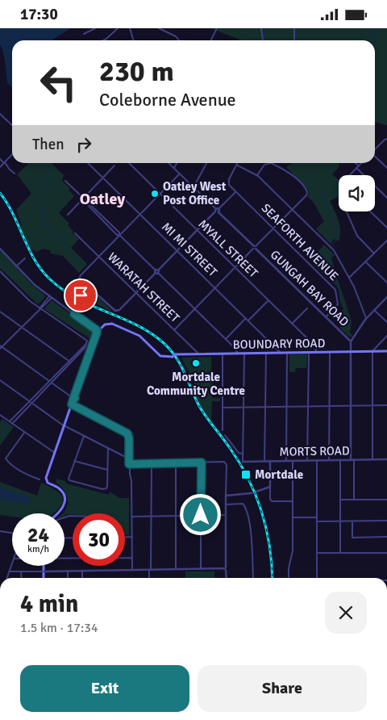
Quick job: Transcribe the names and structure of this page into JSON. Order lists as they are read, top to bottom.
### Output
{
  "streets": {
    "main road": ["BOUNDARY ROAD"],
    "street": [
      "SEAFORTH AVENUE",
      "MYALL STREET",
      "MI MI STREET",
      "WARATAH STREET",
      "GUNGAH BAY ROAD",
      "MORTS ROAD"
    ]
  },
  "crossings": [
    ["SEAFORTH AVENUE", "GUNGAH BAY ROAD"],
    ["MYALL STREET", "BOUNDARY ROAD"],
    ["MI MI STREET", "BOUNDARY ROAD"],
    ["WARATAH STREET", "BOUNDARY ROAD"]
  ],
  "districts": ["Oatley"],
  "places": {
    "other": ["Oatley West Post Office", "Mortdale Community Centre"],
    "transit": ["Mortdale"]
  },
  "page": {
    "status": "17:30",
    "turn": ["230 m", "Coleborne Avenue"],
    "then": "Then",
    "speed": "24 km/h",
    "limit": "30",
    "heading": ["4 min", "1.5 km · 17:34"],
    "buttons": ["Exit", "Share"]
  }
}
